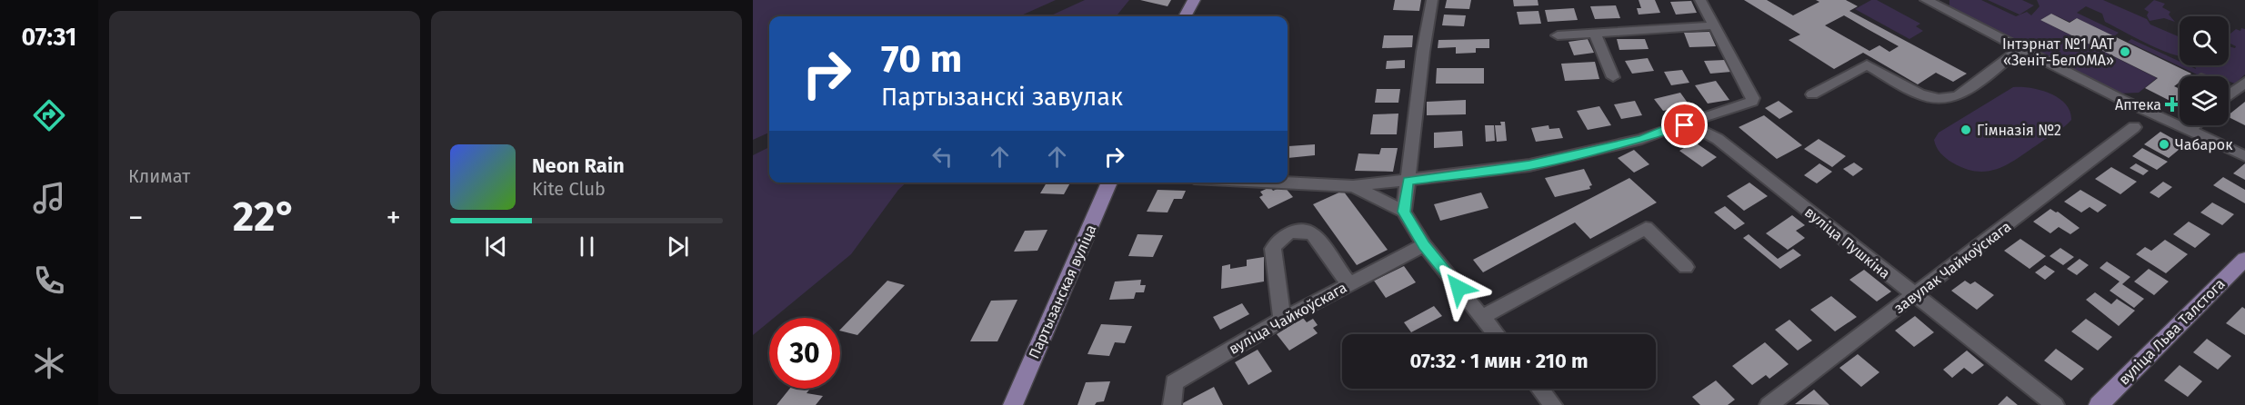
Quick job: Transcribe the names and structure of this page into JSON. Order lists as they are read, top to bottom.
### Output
{
  "streets": {
    "main road": ["Партызанская вуліца", "вуліца Льва Талстога"],
    "street": ["вуліца Пушкіна", "завулак Чайкоўскага", "вуліца Чайкоўскага"]
  },
  "crossings": [
    ["вуліца Пушкіна", "завулак Чайкоўскага"]
  ],
  "places": {
    "other": ["Інтэрнат №1 ААТ «Зеніт-БелОМА»", "Гімназія №2", "Чабарок"],
    "health": ["Аптека"]
  },
  "page": {
    "tabs": "07:31",
    "tile": "Климат",
    "turn": ["70 m", "Партызанскі завулак"],
    "song": ["Neon Rain", "Kite Club"],
    "heat": ["−", "22°", "+"],
    "limit": "30",
    "trip": "07:32 · 1 мин · 210 m"
  }
}
